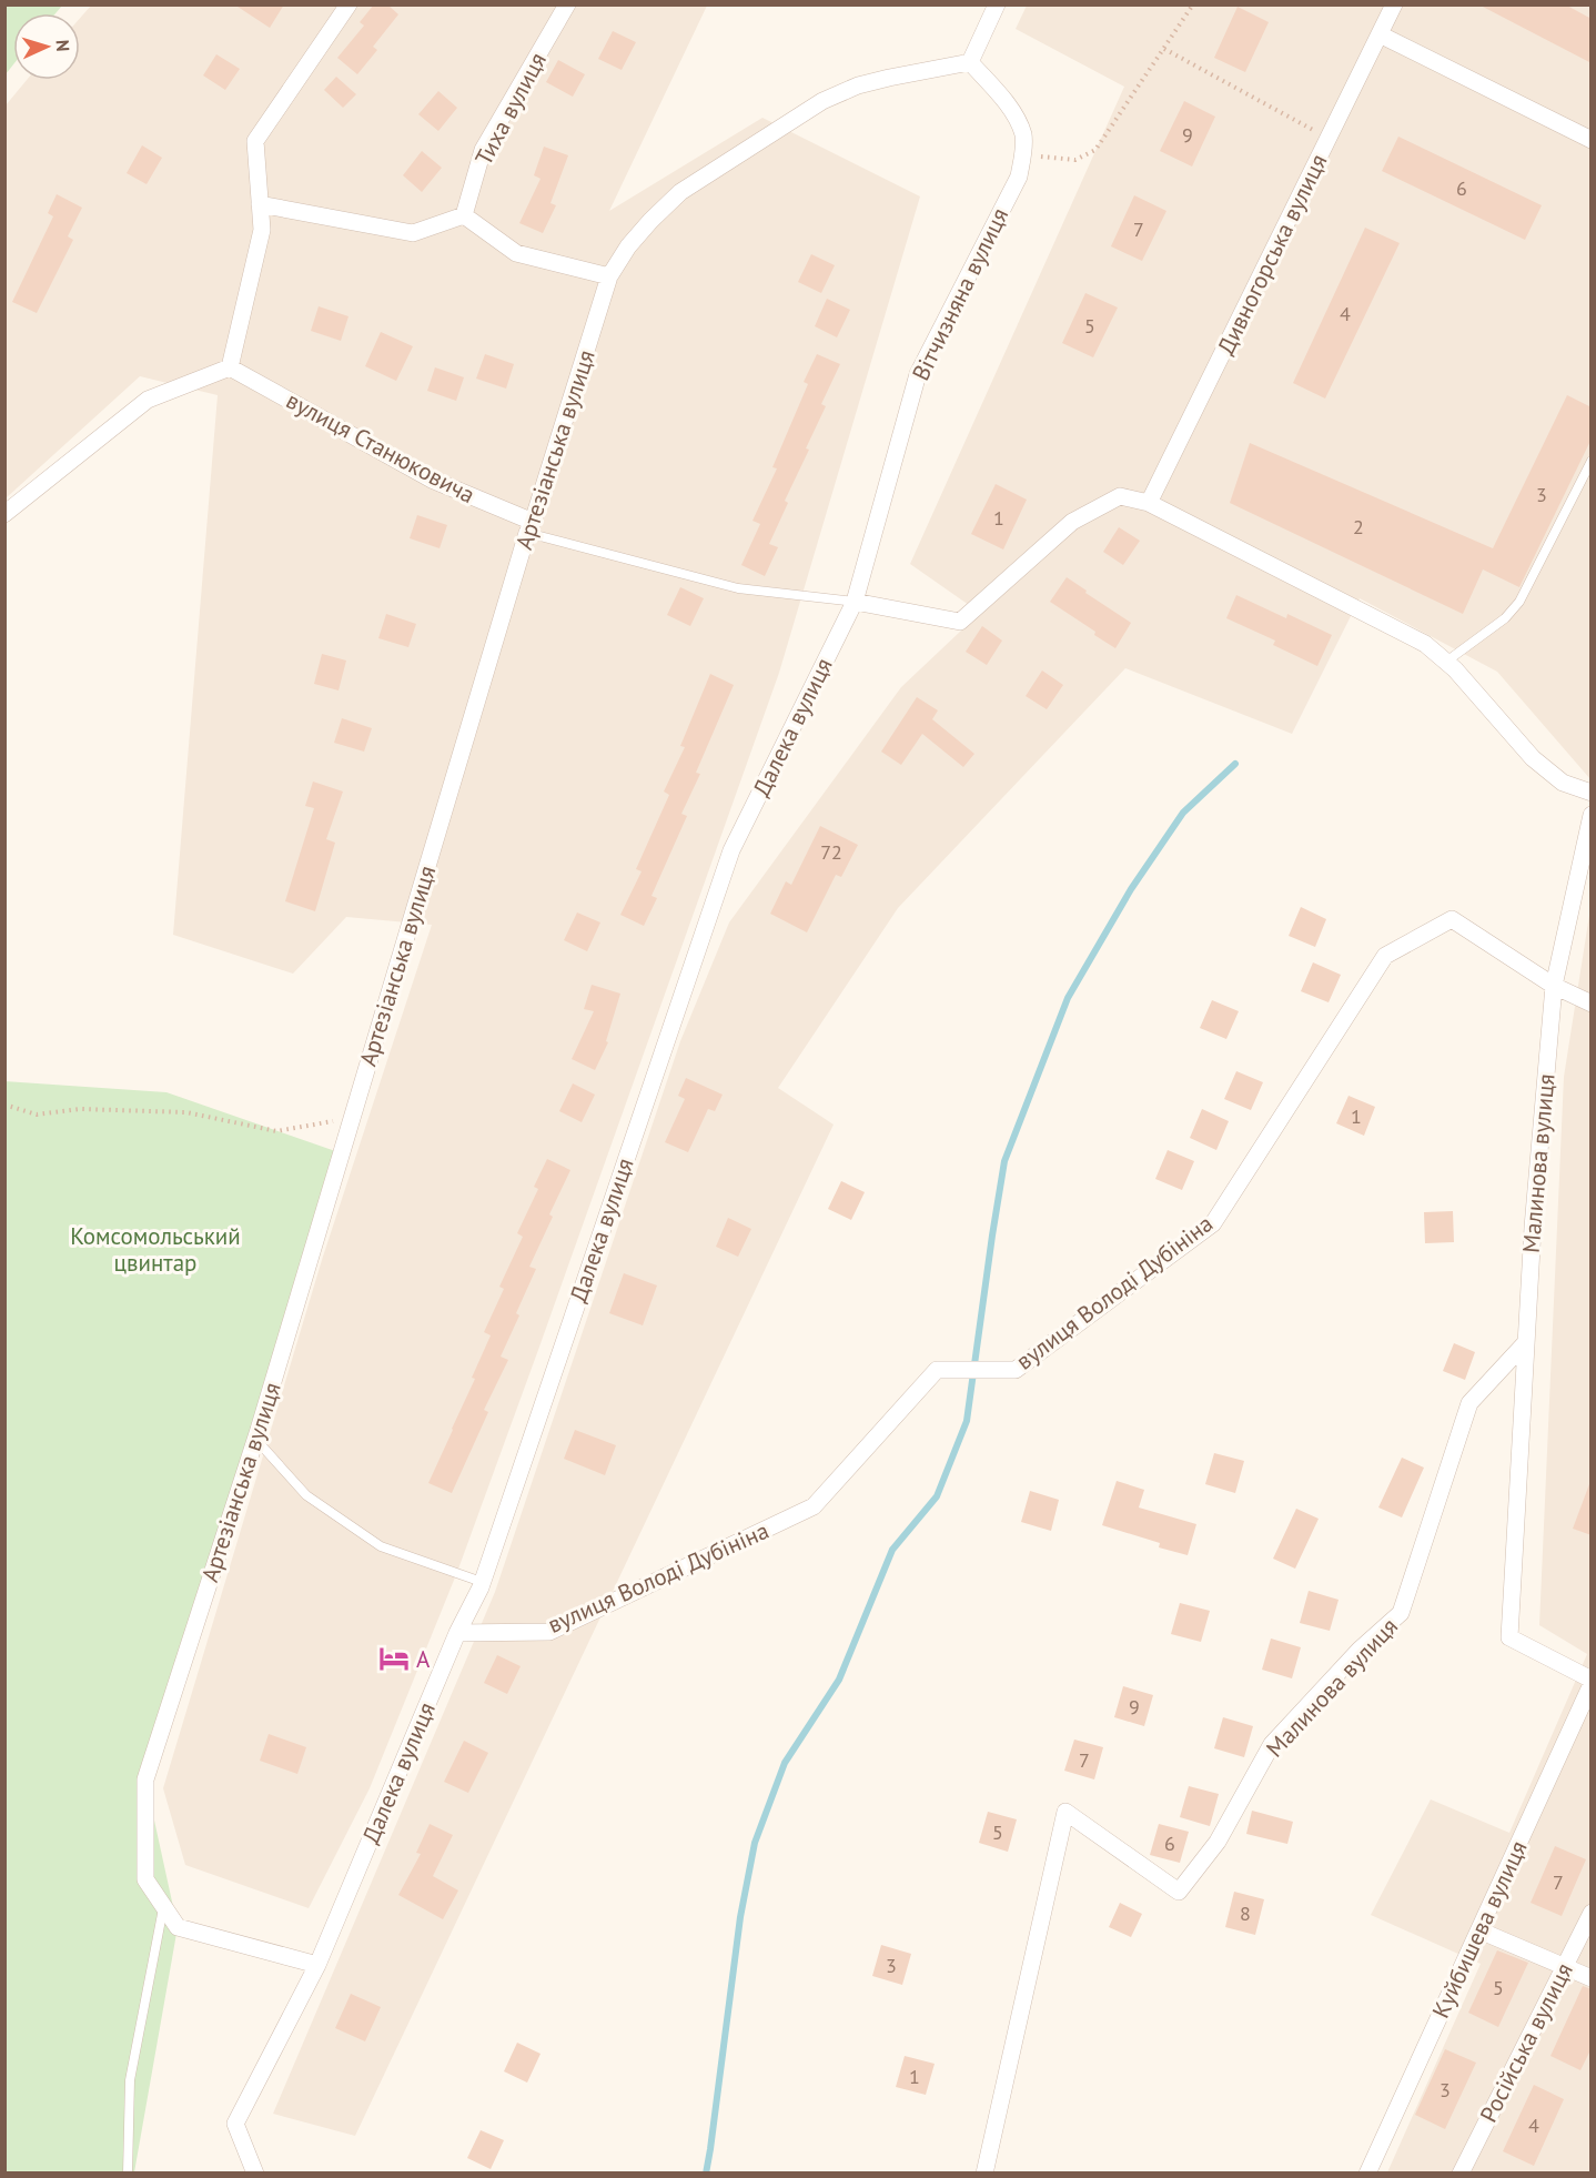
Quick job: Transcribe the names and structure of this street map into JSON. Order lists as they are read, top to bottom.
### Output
{
  "streets": {
    "street": [
      "Тиха вулиця",
      "Дивногорська вулиця",
      "Вітчизняна вулиця",
      "вулиця Станюковича",
      "Артезіанська вулиця",
      "Далека вулиця",
      "Малинова вулиця",
      "вулиця Володі Дубініна",
      "Куйбишева вулиця",
      "Російська вулиця"
    ]
  },
  "crossings": [
    ["Вітчизняна вулиця", "Артезіанська вулиця"],
    ["Вітчизняна вулиця", "Далека вулиця"],
    ["вулиця Станюковича", "Артезіанська вулиця"],
    ["Артезіанська вулиця", "Далека вулиця"],
    ["Далека вулиця", "вулиця Володі Дубініна"],
    ["Малинова вулиця", "вулиця Володі Дубініна"],
    ["Малинова вулиця", "Куйбишева вулиця"]
  ],
  "parks": ["Комсомольський цвинтар"],
  "places": {
    "hotel": ["А"]
  },
  "house_numbers": [
    "9",
    "6",
    "7",
    "4",
    "5",
    "3",
    "1",
    "2",
    "72",
    "1",
    "9",
    "7",
    "5",
    "6",
    "7",
    "8",
    "3",
    "5",
    "1",
    "3",
    "4"
  ],
  "north": "right"
}
